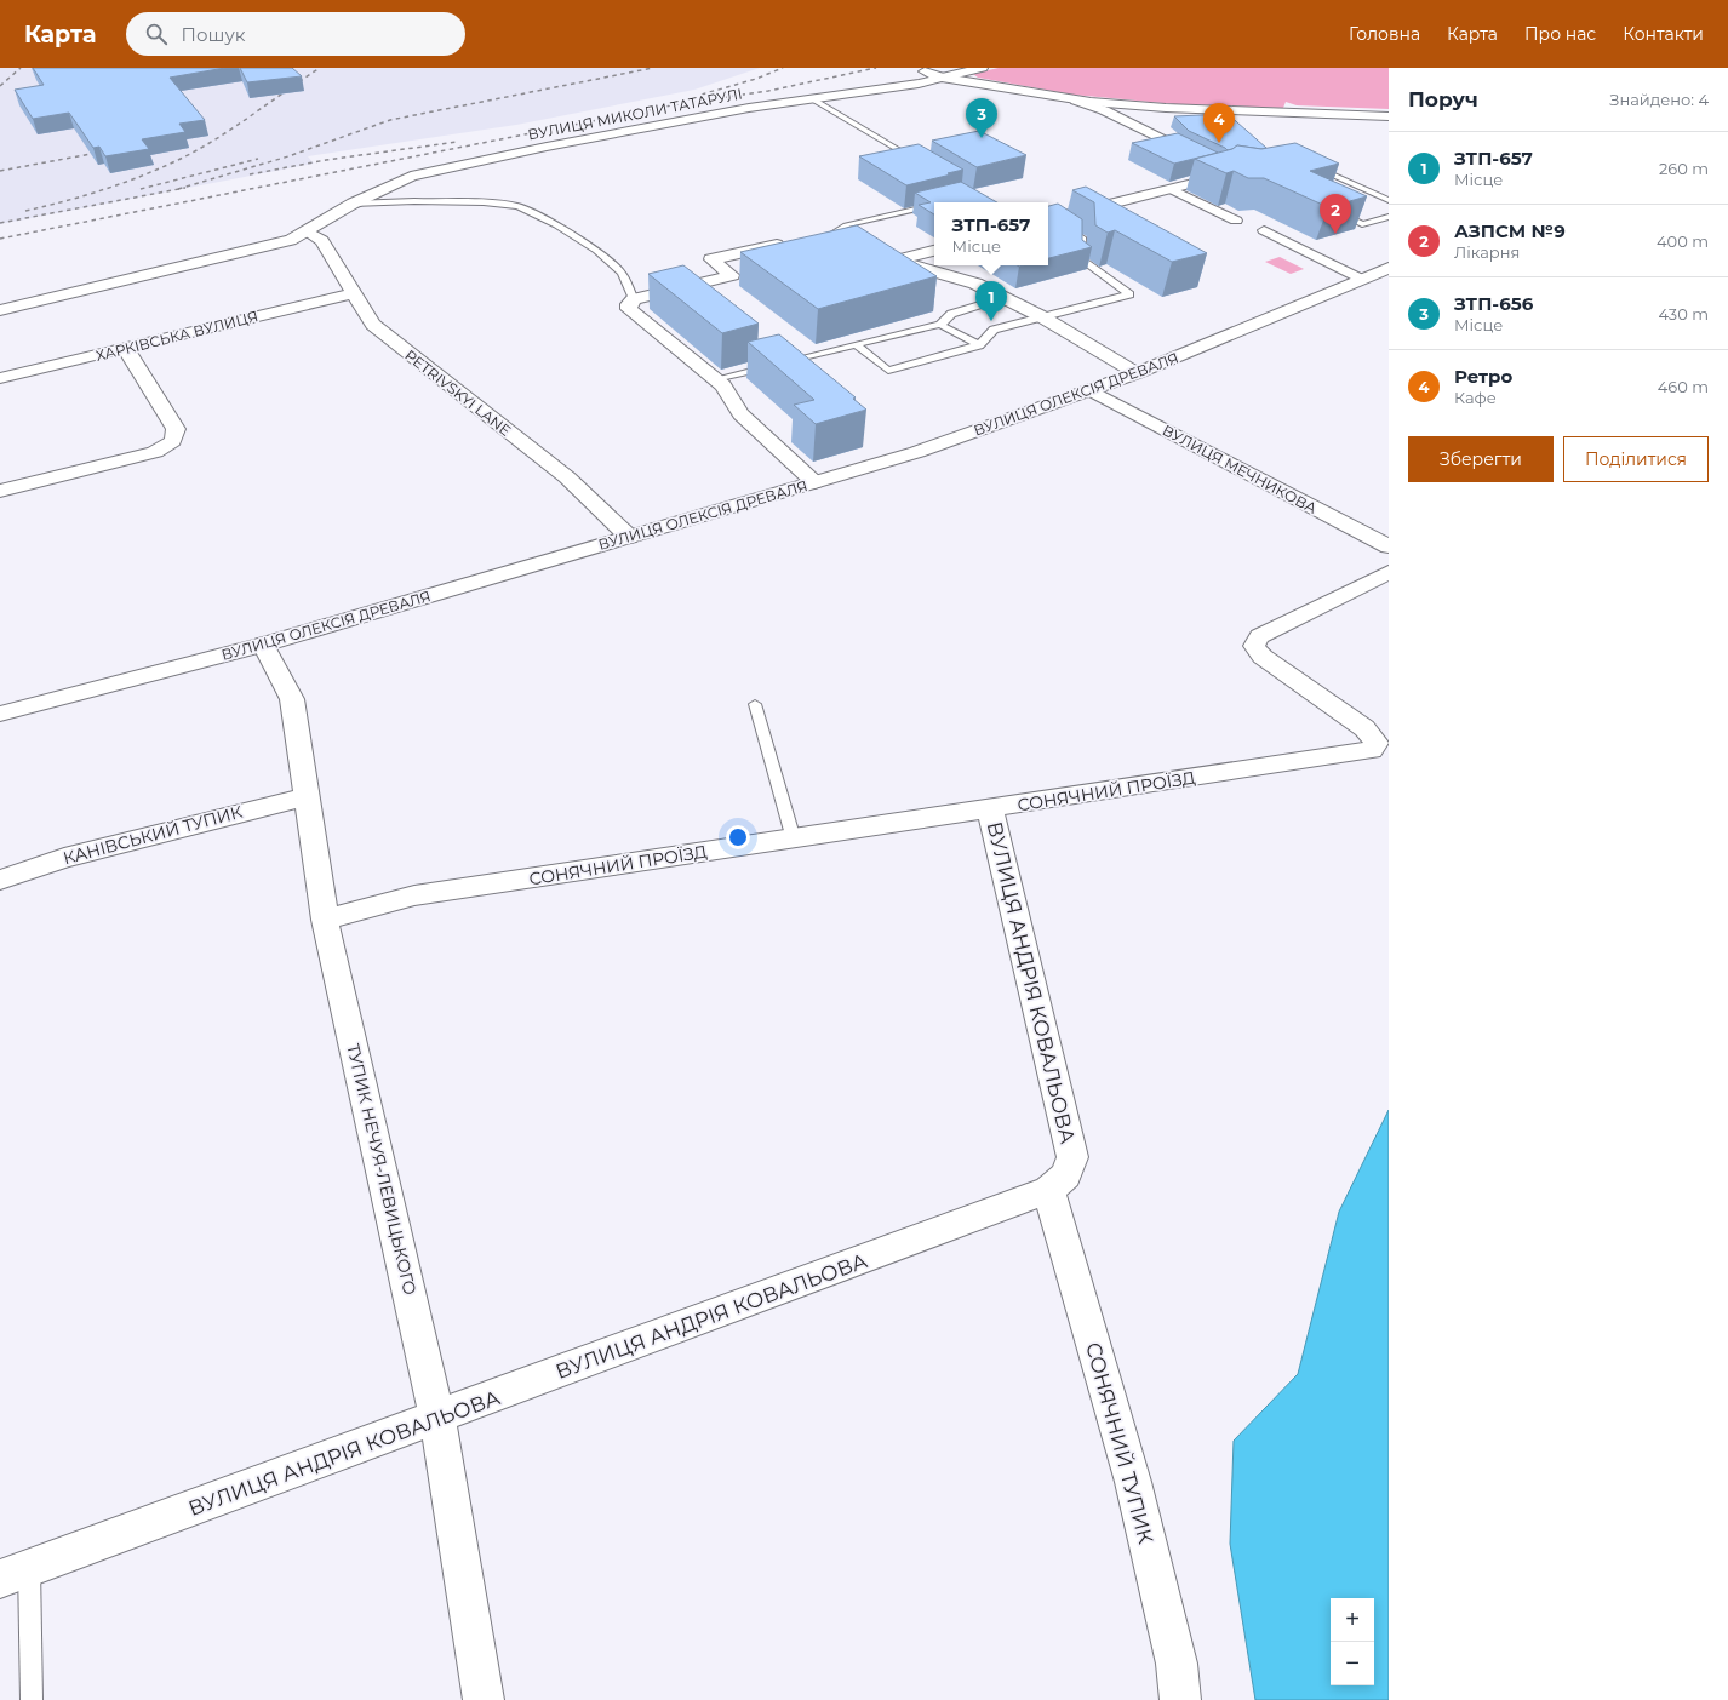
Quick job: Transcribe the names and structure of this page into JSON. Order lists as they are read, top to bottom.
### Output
{
  "streets": {
    "street": [
      "ВУЛИЦЯ МИКОЛИ ТАТАРУЛІ",
      "ХАРКІВСЬКА ВУЛИЦЯ",
      "PETRIVSKYI LANE",
      "ВУЛИЦЯ ОЛЕКСІЯ ДРЕВАЛЯ",
      "ВУЛИЦЯ МЕЧНИКОВА",
      "СОНЯЧНИЙ ПРОЇЗД",
      "КАНІВСЬКИЙ ТУПИК",
      "ВУЛИЦЯ АНДРІЯ КОВАЛЬОВА",
      "ТУПИК НЕЧУЯ-ЛЕВИЦЬКОГО",
      "СОНЯЧНИЙ ТУПИК"
    ]
  },
  "crossings": [
    ["ВУЛИЦЯ МИКОЛИ ТАТАРУЛІ", "PETRIVSKYI LANE"],
    ["ХАРКІВСЬКА ВУЛИЦЯ", "PETRIVSKYI LANE"],
    ["PETRIVSKYI LANE", "ВУЛИЦЯ ОЛЕКСІЯ ДРЕВАЛЯ"],
    ["ВУЛИЦЯ ОЛЕКСІЯ ДРЕВАЛЯ", "ВУЛИЦЯ МЕЧНИКОВА"],
    ["ВУЛИЦЯ ОЛЕКСІЯ ДРЕВАЛЯ", "ТУПИК НЕЧУЯ-ЛЕВИЦЬКОГО"],
    ["СОНЯЧНИЙ ПРОЇЗД", "ВУЛИЦЯ АНДРІЯ КОВАЛЬОВА"],
    ["СОНЯЧНИЙ ПРОЇЗД", "ТУПИК НЕЧУЯ-ЛЕВИЦЬКОГО"],
    ["КАНІВСЬКИЙ ТУПИК", "ТУПИК НЕЧУЯ-ЛЕВИЦЬКОГО"],
    ["ВУЛИЦЯ АНДРІЯ КОВАЛЬОВА", "ТУПИК НЕЧУЯ-ЛЕВИЦЬКОГО"],
    ["ВУЛИЦЯ АНДРІЯ КОВАЛЬОВА", "СОНЯЧНИЙ ТУПИК"]
  ],
  "page": {
    "header": "Карта",
    "search": "Пошук",
    "nav": [
      "Головна",
      "Карта",
      "Про нас",
      "Контакти"
    ],
    "heading": ["Поруч", "Знайдено: 4"],
    "pins": [
      "3",
      "4",
      "2",
      "1"
    ],
    "list": [
      {
        "mark": "1",
        "name": "ЗТП-657",
        "note": "Місце",
        "value": "260 m"
      },
      {
        "mark": "2",
        "name": "АЗПСМ №9",
        "note": "Лікарня",
        "value": "400 m"
      },
      {
        "mark": "3",
        "name": "ЗТП-656",
        "note": "Місце",
        "value": "430 m"
      },
      {
        "mark": "4",
        "name": "Ретро",
        "note": "Кафе",
        "value": "460 m"
      }
    ],
    "popup": ["ЗТП-657", "Місце"],
    "buttons": ["Зберегти", "Поділитися"],
    "map_buttons": ["+", "−"]
  }
}
